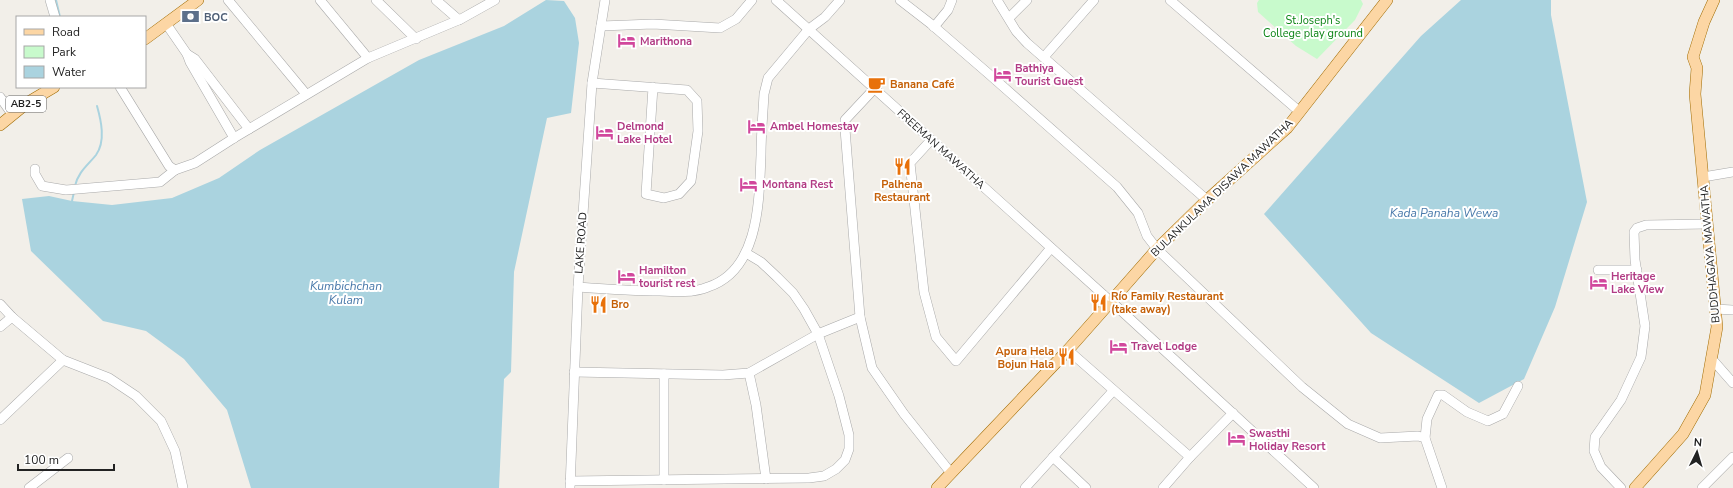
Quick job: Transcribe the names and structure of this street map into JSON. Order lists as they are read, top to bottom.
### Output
{
  "streets": {
    "main road": ["AB2-5", "BULANKULAMA DISAWA MAWATHA", "BUDDHAGAYA MAWATHA"],
    "street": ["FREEMAN MAWATHA", "LAKE ROAD"]
  },
  "crossings": [
    ["FREEMAN MAWATHA", "BULANKULAMA DISAWA MAWATHA"]
  ],
  "water": ["Kada Panaha Wewa", "Kumbichchan Kulam"],
  "parks": ["St.Joseph's College play ground"],
  "places": {
    "bank": ["BOC"],
    "hotel": [
      "Marithona",
      "Bathiya Tourist Guest",
      "Ambel Homestay",
      "Delmond Lake Hotel",
      "Montana Rest",
      "Hamilton tourist rest",
      "Heritage Lake View",
      "Travel Lodge",
      "Swasthi Holiday Resort"
    ],
    "cafe": ["Banana Café"],
    "restaurant": [
      "Palhena Restaurant",
      "Río Family Restaurant (take away)",
      "Bro",
      "Apura Hela Bojun Hala"
    ]
  },
  "legend": ["Road", "Park", "Water"],
  "scale_bar": "100 m",
  "north": "top"
}
